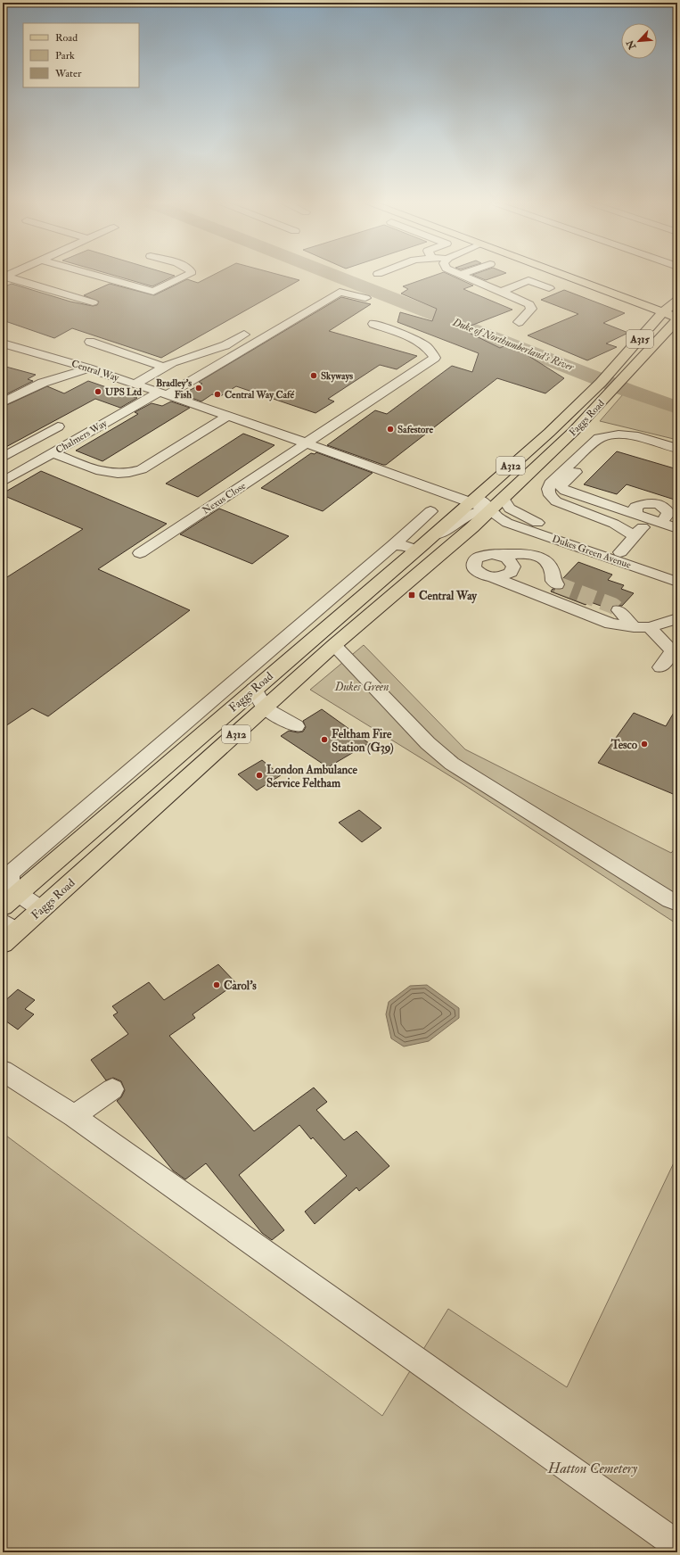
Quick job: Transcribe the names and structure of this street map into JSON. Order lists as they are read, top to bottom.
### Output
{
  "streets": {
    "main road": ["A315", "Faggs Road", "A312"],
    "street": [
      "Central Way",
      "Chalmers Way",
      "Nexus Close",
      "Dukes Green Avenue"
    ]
  },
  "crossings": [
    ["Central Way", "Faggs Road"],
    ["Central Way", "Chalmers Way"],
    ["Central Way", "Nexus Close"],
    ["Central Way", "Dukes Green Avenue"],
    ["Faggs Road", "Dukes Green Avenue"]
  ],
  "water": ["Duke of Northumberland's River"],
  "parks": ["Dukes Green", "Hatton Cemetery"],
  "places": {
    "other": [
      "Skyways",
      "Bradley's Fish",
      "UPS Ltd",
      "Central Way Café",
      "Safestore",
      "Feltham Fire Station (G39)",
      "Tesco",
      "London Ambulance Service Feltham",
      "Carol's"
    ],
    "transit": ["Central Way"]
  },
  "legend": ["Road", "Park", "Water"],
  "north": "bottom left"
}
